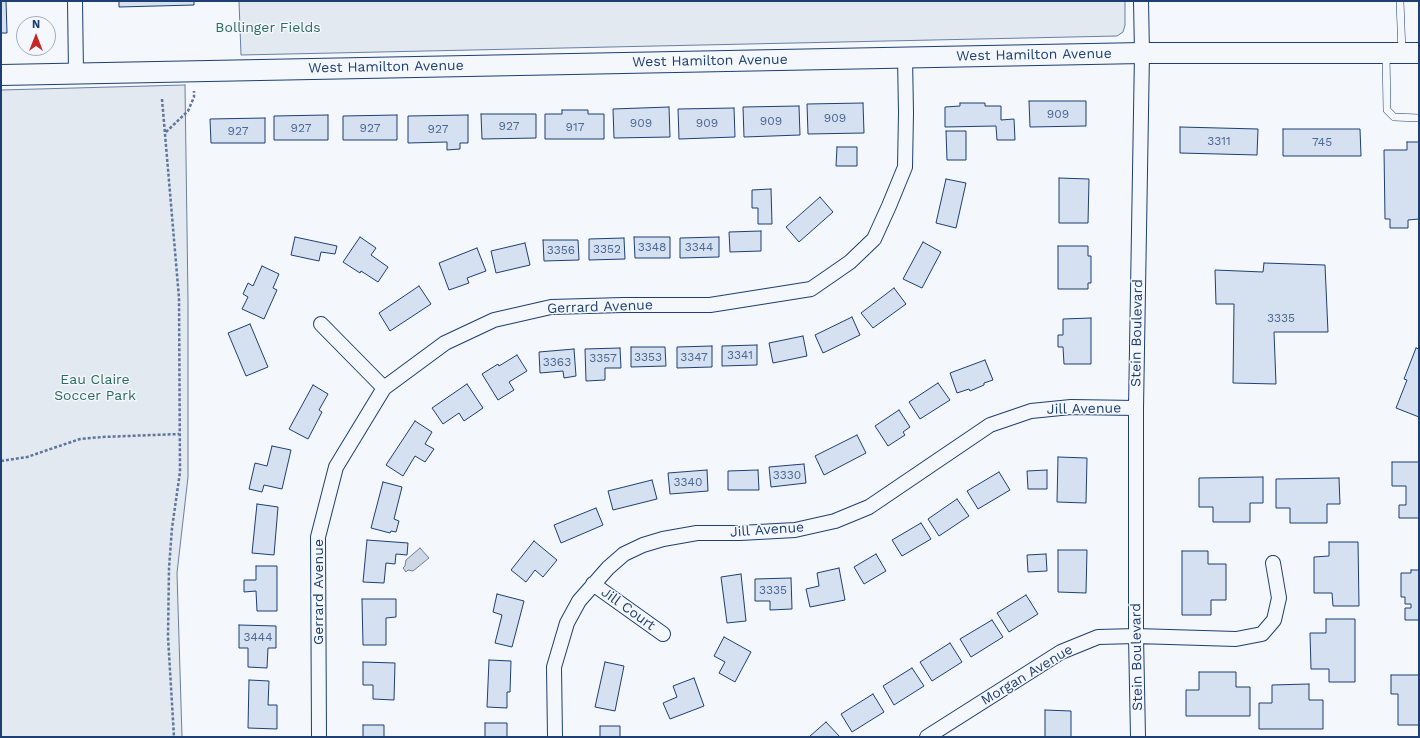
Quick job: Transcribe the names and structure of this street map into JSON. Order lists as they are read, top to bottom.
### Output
{
  "streets": {
    "street": [
      "West Hamilton Avenue",
      "Gerrard Avenue",
      "Stein Boulevard",
      "Jill Avenue",
      "Jill Court",
      "Morgan Avenue"
    ]
  },
  "crossings": [
    ["West Hamilton Avenue", "Gerrard Avenue"],
    ["West Hamilton Avenue", "Stein Boulevard"],
    ["Stein Boulevard", "Jill Avenue"],
    ["Stein Boulevard", "Morgan Avenue"],
    ["Jill Avenue", "Jill Court"]
  ],
  "parks": ["Bollinger Fields", "Eau Claire Soccer Park"],
  "house_numbers": [
    "909",
    "909",
    "909",
    "909",
    "909",
    "927",
    "917",
    "927",
    "927",
    "927",
    "927",
    "3311",
    "745",
    "3348",
    "3344",
    "3352",
    "3356",
    "3335",
    "3341",
    "3353",
    "3347",
    "3357",
    "3363",
    "3330",
    "3340",
    "3335",
    "3444"
  ],
  "north": "top"
}
